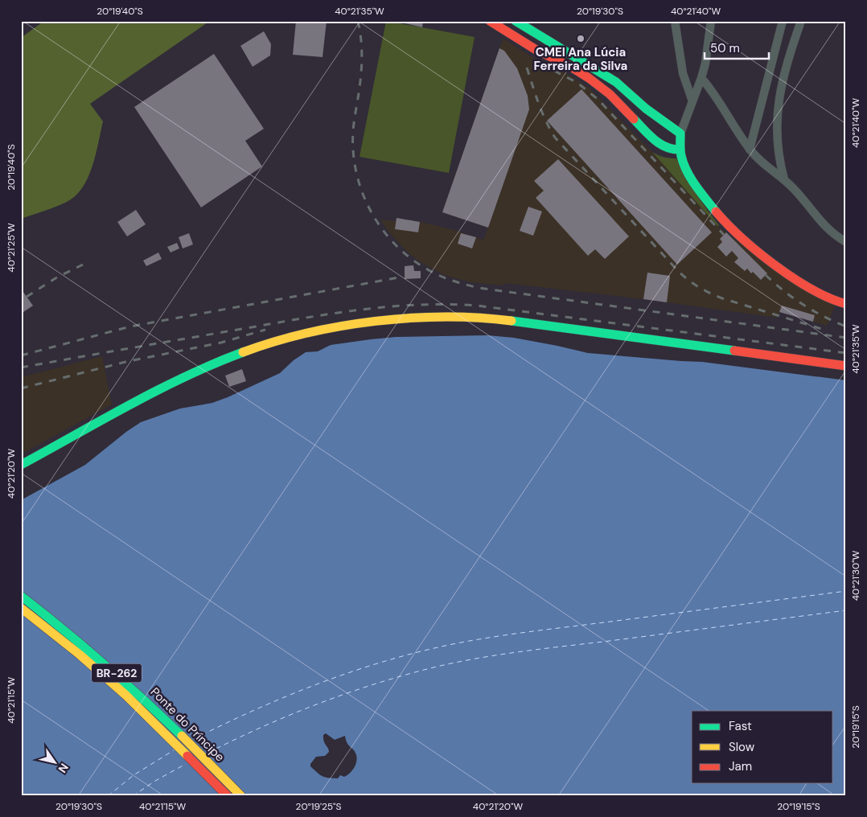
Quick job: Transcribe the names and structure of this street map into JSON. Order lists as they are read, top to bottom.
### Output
{
  "streets": {
    "street": ["BR-262", "Ponte do Príncipe"]
  },
  "places": ["CMEI Ana Lúcia Ferreira da Silva"],
  "legend": ["Fast", "Slow", "Jam"],
  "scale_bar": "50 m",
  "north": "bottom right",
  "coordinates": [
    "20°19'40\"S",
    "40°21'35\"W",
    "20°19'30\"S",
    "40°21'40\"W",
    "40°21'25\"W",
    "40°21'20\"W",
    "40°21'30\"W",
    "40°21'15\"W",
    "20°19'15\"S",
    "20°19'25\"S"
  ]
}
